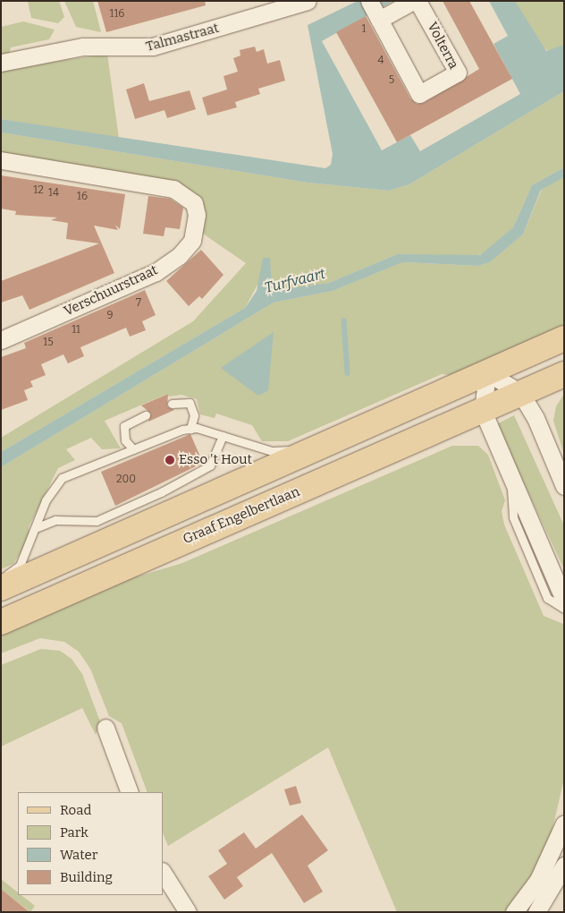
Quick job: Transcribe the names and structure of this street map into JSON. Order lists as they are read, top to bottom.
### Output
{
  "streets": {
    "main road": ["Graaf Engelbertlaan"],
    "street": ["Talmastraat", "Volterra", "Verschuurstraat"]
  },
  "water": ["Turfvaart"],
  "places": ["Esso 't Hout"],
  "house_numbers": [
    "116",
    "1",
    "4",
    "5",
    "12",
    "14",
    "16",
    "7",
    "9",
    "11",
    "15",
    "200"
  ],
  "legend": [
    "Road",
    "Park",
    "Water",
    "Building"
  ]
}
